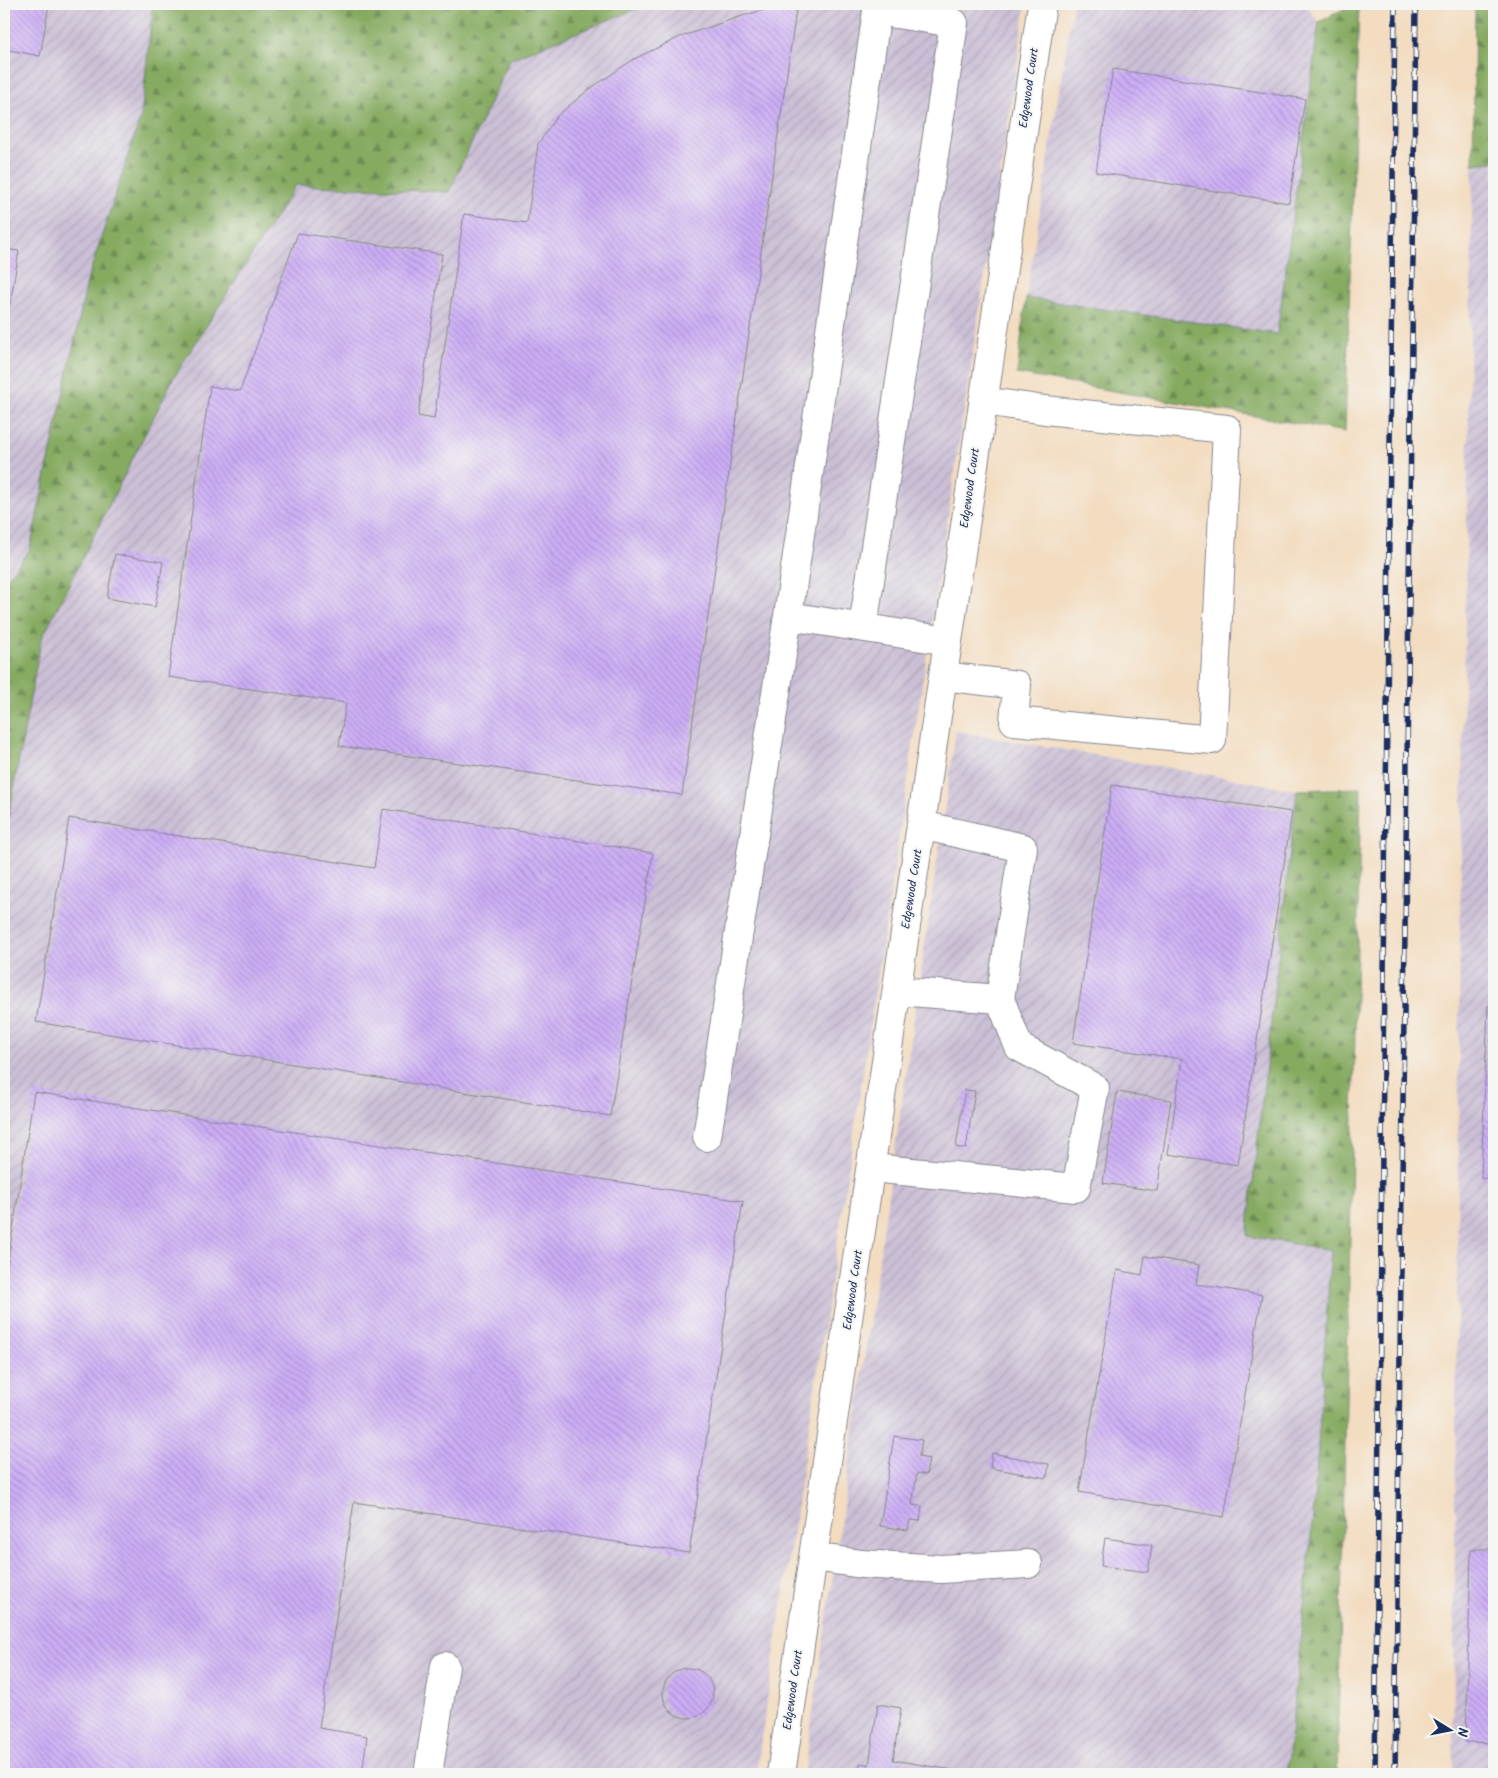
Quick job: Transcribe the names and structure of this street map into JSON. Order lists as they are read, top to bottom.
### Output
{
  "streets": {
    "street": ["Edgewood Court"]
  },
  "north": "right"
}
